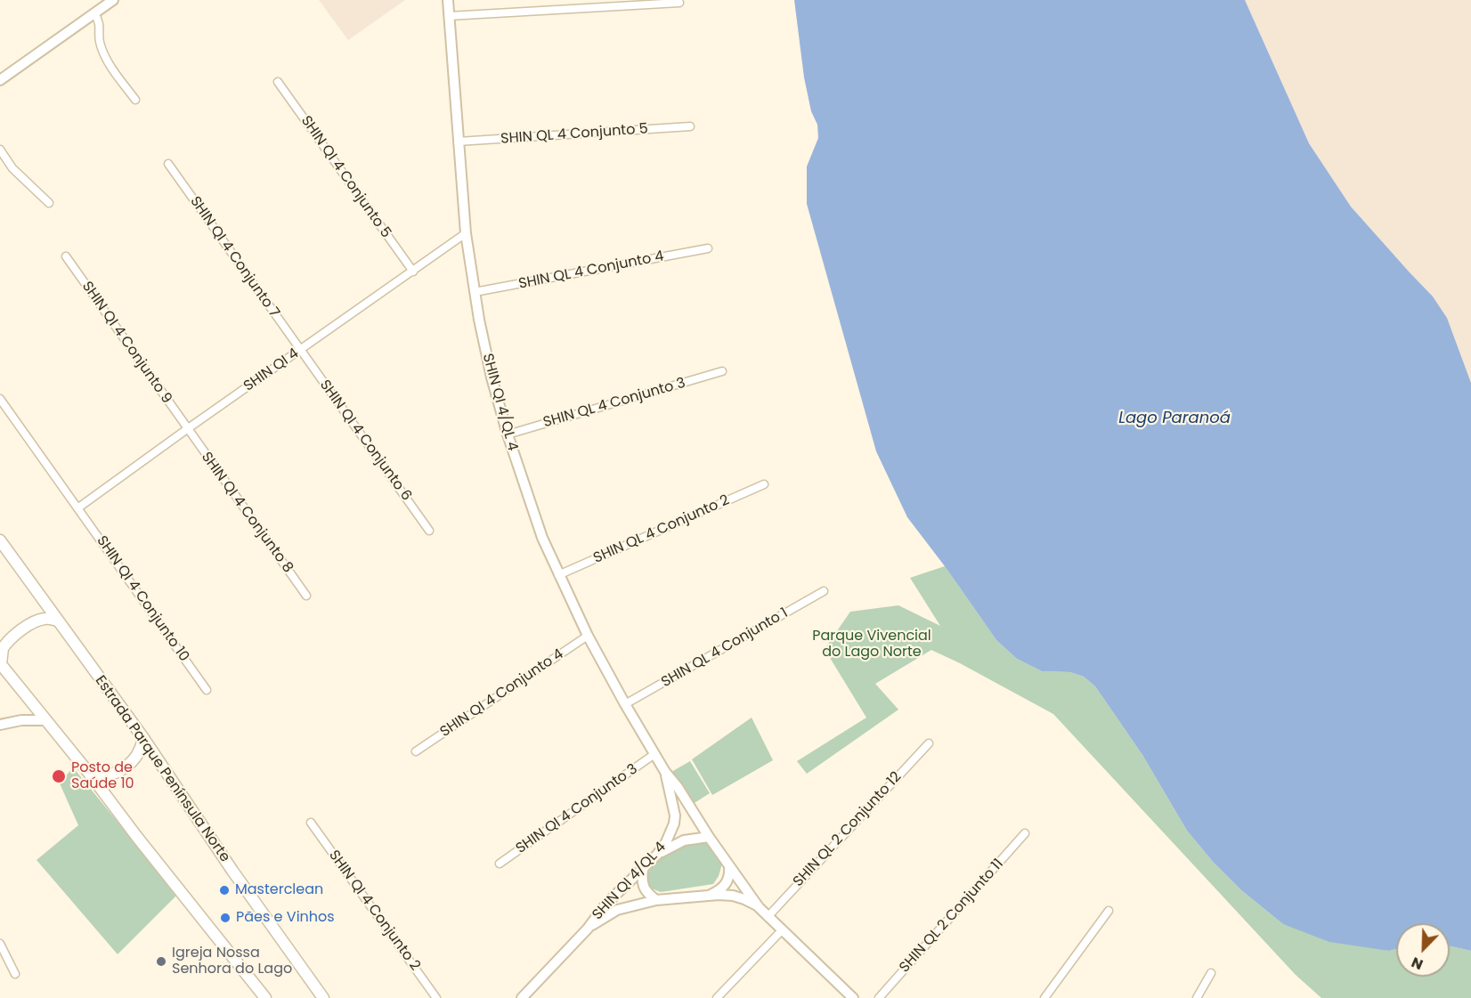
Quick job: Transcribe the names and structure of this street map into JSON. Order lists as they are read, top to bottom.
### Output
{
  "streets": {
    "main road": ["Estrada Parque Península Norte"],
    "street": [
      "SHIN QL 4 Conjunto 5",
      "SHIN QI 4 Conjunto 5",
      "SHIN QI 4 Conjunto 7",
      "SHIN QL 4 Conjunto 4",
      "SHIN QI 4 Conjunto 9",
      "SHIN QI 4",
      "SHIN QI 4/QL 4",
      "SHIN QL 4 Conjunto 3",
      "SHIN QI 4 Conjunto 6",
      "SHIN QI 4 Conjunto 8",
      "SHIN QL 4 Conjunto 2",
      "SHIN QI 4 Conjunto 10",
      "SHIN QL 4 Conjunto 1",
      "SHIN QI 4 Conjunto 4",
      "SHIN QI 4 Conjunto 3",
      "SHIN QL 2 Conjunto 12",
      "SHIN QI 4 Conjunto 2",
      "SHIN QL 2 Conjunto 11"
    ]
  },
  "crossings": [
    ["SHIN QL 4 Conjunto 5", "SHIN QI 4/QL 4"],
    ["SHIN QI 4 Conjunto 5", "SHIN QI 4"],
    ["SHIN QI 4 Conjunto 7", "SHIN QI 4"],
    ["SHIN QI 4 Conjunto 7", "SHIN QI 4 Conjunto 6"],
    ["SHIN QL 4 Conjunto 4", "SHIN QI 4/QL 4"],
    ["SHIN QI 4 Conjunto 9", "SHIN QI 4"],
    ["SHIN QI 4 Conjunto 9", "SHIN QI 4 Conjunto 8"],
    ["SHIN QI 4", "SHIN QI 4/QL 4"],
    ["SHIN QI 4", "SHIN QI 4 Conjunto 6"],
    ["SHIN QI 4", "SHIN QI 4 Conjunto 8"],
    ["SHIN QI 4", "SHIN QI 4 Conjunto 10"],
    ["SHIN QI 4/QL 4", "SHIN QL 4 Conjunto 3"],
    ["SHIN QI 4/QL 4", "SHIN QL 4 Conjunto 2"],
    ["SHIN QI 4/QL 4", "SHIN QL 4 Conjunto 1"],
    ["SHIN QI 4/QL 4", "SHIN QI 4 Conjunto 4"],
    ["SHIN QI 4/QL 4", "SHIN QI 4 Conjunto 3"],
    ["SHIN QI 4/QL 4", "SHIN QL 2 Conjunto 12"]
  ],
  "water": ["Lago Paranoá"],
  "parks": ["Parque Vivencial do Lago Norte"],
  "places": [
    "Posto de Saúde 10",
    "Masterclean",
    "Pães e Vinhos",
    "Igreja Nossa Senhora do Lago"
  ],
  "north": "bottom left"
}
